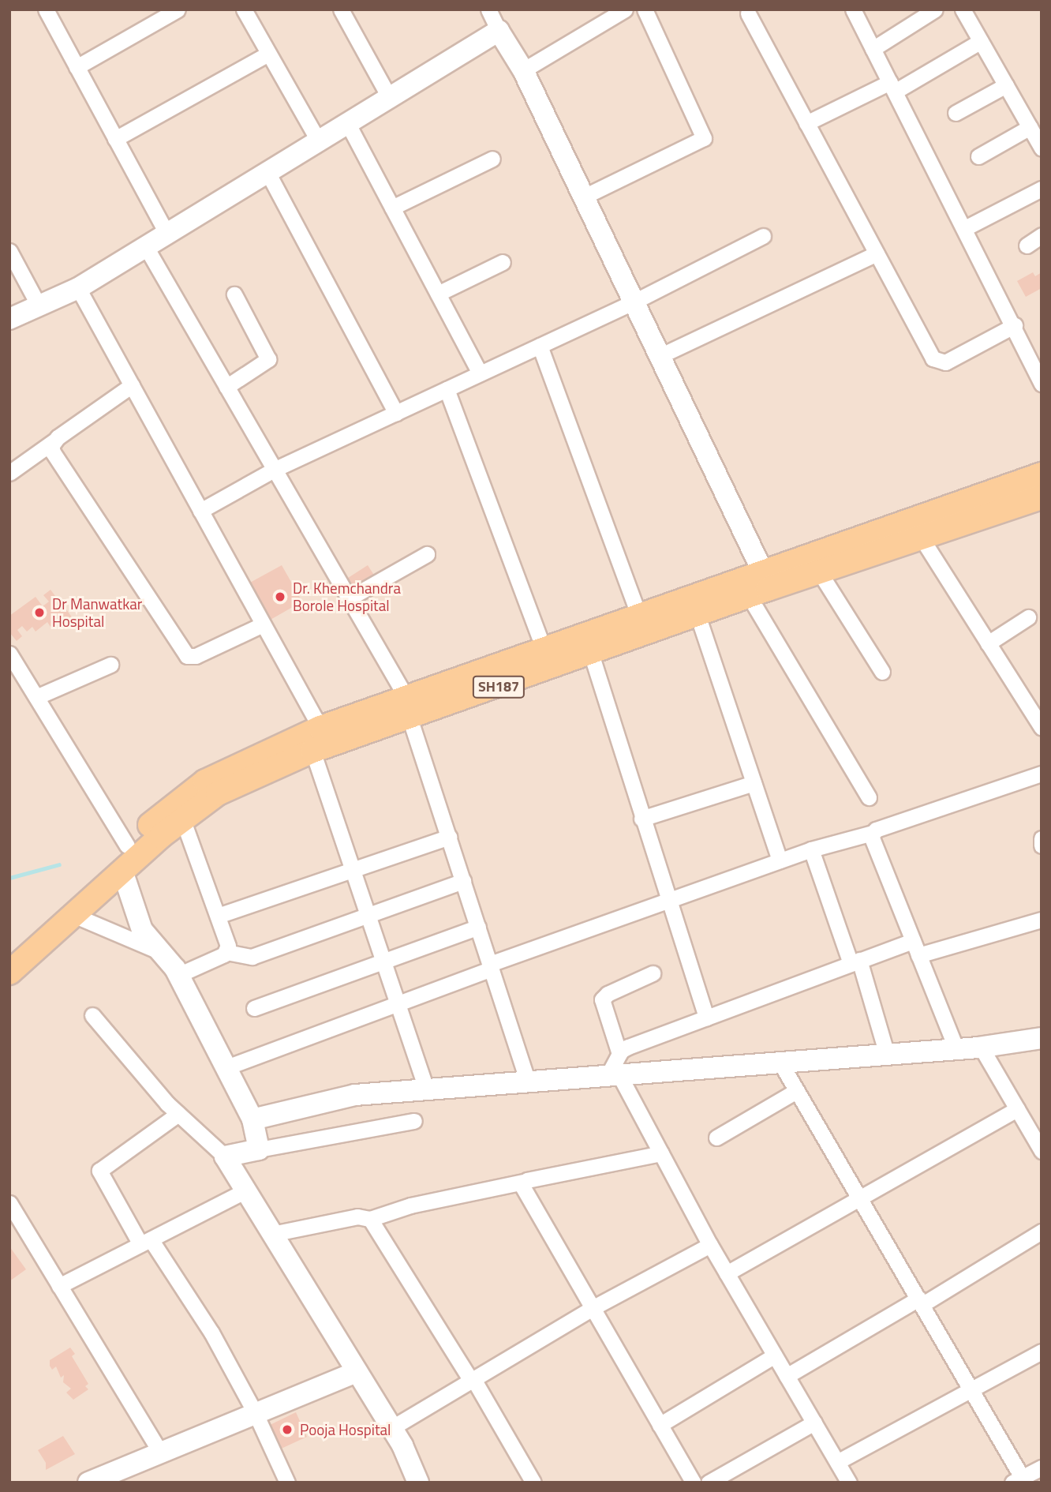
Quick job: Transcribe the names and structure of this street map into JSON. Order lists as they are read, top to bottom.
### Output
{
  "streets": {
    "main road": ["SH187"]
  },
  "places": ["Dr. Khemchandra Borole Hospital", "Dr Manwatkar Hospital", "Pooja Hospital"]
}
